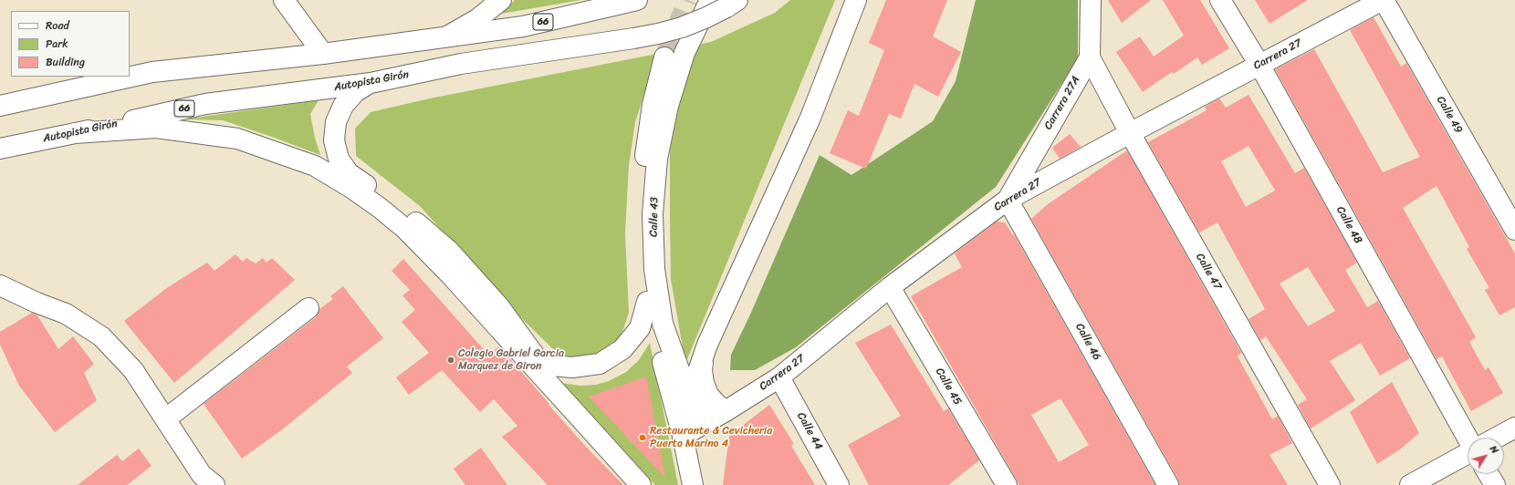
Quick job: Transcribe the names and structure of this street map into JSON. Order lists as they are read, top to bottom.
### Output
{
  "streets": {
    "main road": [
      "66",
      "Carrera 27",
      "Autopista Girón",
      "Carrera 27A",
      "Calle 49",
      "Calle 43",
      "Calle 48",
      "Calle 47",
      "Calle 46",
      "Calle 45",
      "Calle 44"
    ]
  },
  "crossings": [
    ["Carrera 27", "Carrera 27A"],
    ["Carrera 27", "Calle 49"],
    ["Carrera 27", "Calle 43"],
    ["Carrera 27", "Calle 48"],
    ["Carrera 27", "Calle 47"],
    ["Carrera 27", "Calle 46"],
    ["Carrera 27", "Calle 45"],
    ["Carrera 27", "Calle 44"],
    ["Autopista Girón", "Calle 43"],
    ["Carrera 27A", "Calle 47"],
    ["Carrera 27A", "Calle 46"]
  ],
  "places": ["Colegio Gabriel Garcia Marquez de Giron", "Restaurante & Cevicheria Puerto Marino 4"],
  "legend": ["Road", "Park", "Building"],
  "north": "top right"
}
